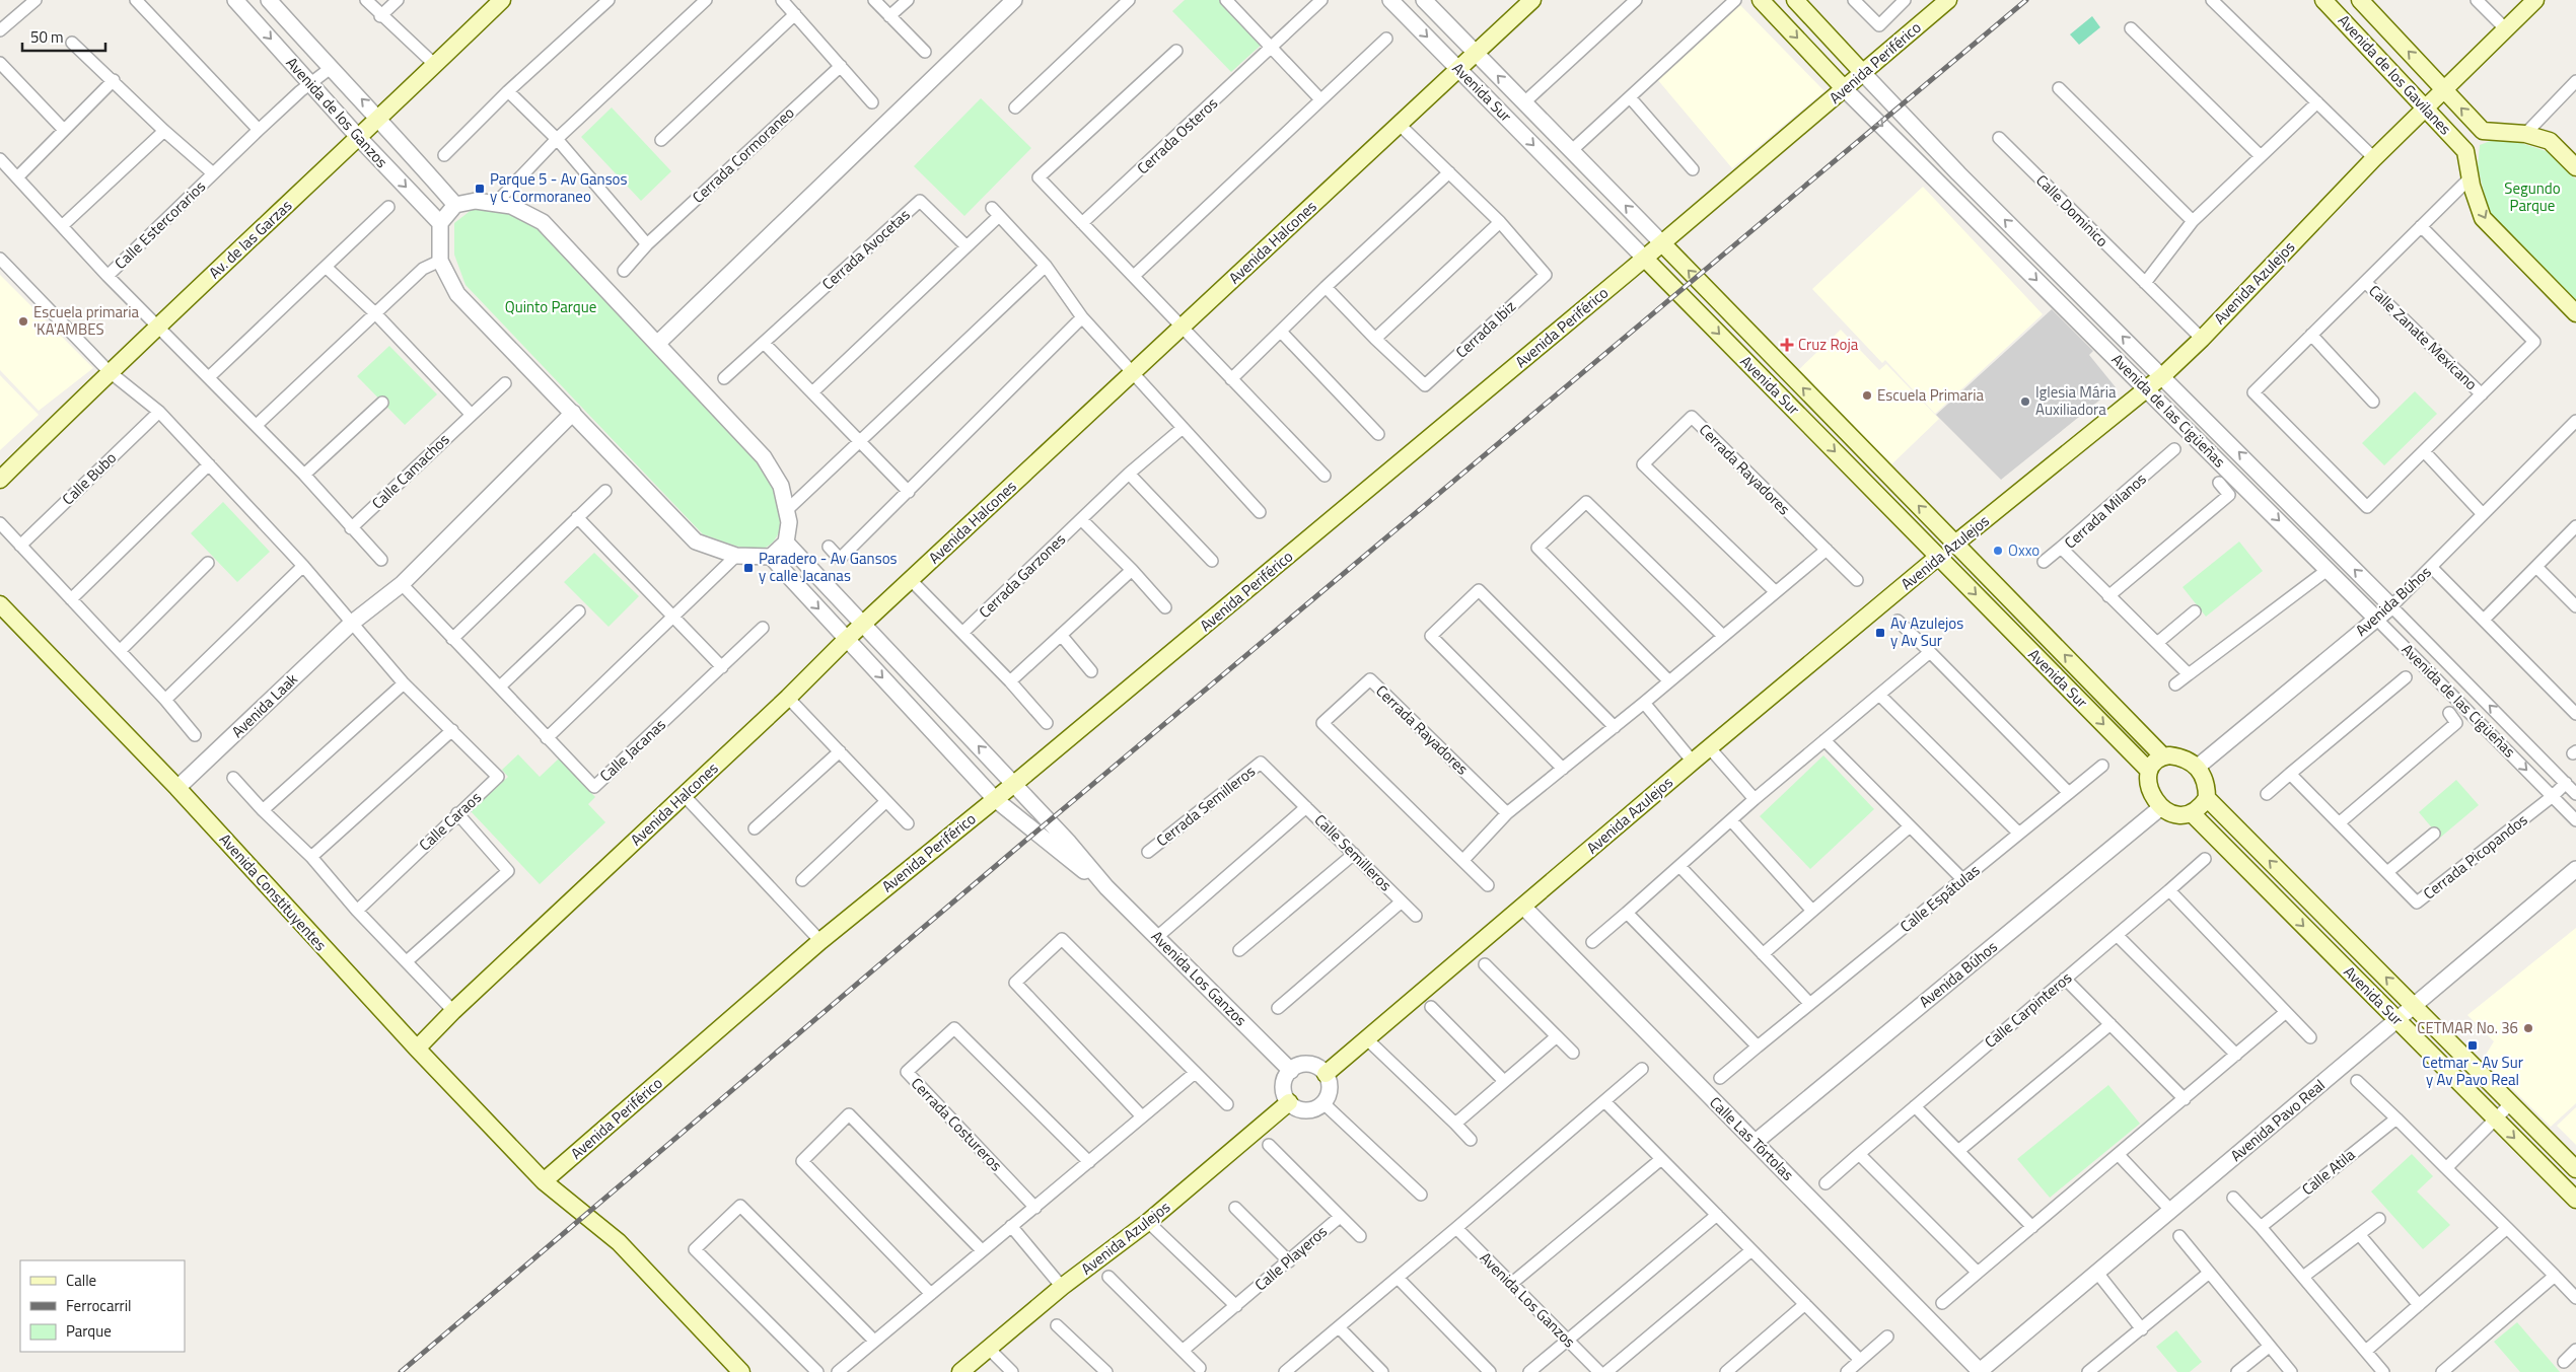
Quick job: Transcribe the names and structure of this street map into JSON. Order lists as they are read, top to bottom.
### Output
{
  "streets": {
    "main road": [
      "Avenida Periférico",
      "Avenida de los Gavilanes",
      "Avenida Sur",
      "Av. de las Garzas",
      "Avenida Halcones",
      "Avenida Azulejos",
      "Avenida de las Cigüeñas",
      "Avenida Constituyentes"
    ],
    "street": [
      "Avenida de los Ganzos",
      "Cerrada Osteros",
      "Cerrada Cormoraneo",
      "Calle Dominico",
      "Calle Estercorarios",
      "Cerrada Avocetas",
      "Cerrada Ibiz",
      "Calle Zanate Mexicano",
      "Cerrada Rayadores",
      "Calle Camachos",
      "Calle Bubo",
      "Cerrada Milanos",
      "Cerrada Garzones",
      "Avenida Búhos",
      "Avenida Laak",
      "Calle Jacanas",
      "Cerrada Semilleros",
      "Calle Caraos",
      "Calle Semilleros",
      "Cerrada Picopandos",
      "Calle Espátulas",
      "Avenida Los Ganzos",
      "Calle Carpinteros",
      "Avenida Pavo Real",
      "Cerrada Costureros",
      "Calle Las Tórtolas",
      "Calle Atila",
      "Calle Playeros"
    ]
  },
  "crossings": [
    ["Avenida Periférico", "Avenida Sur"],
    ["Avenida Periférico", "Avenida de las Cigüeñas"],
    ["Avenida Periférico", "Avenida Constituyentes"],
    ["Avenida de los Gavilanes", "Avenida Azulejos"],
    ["Avenida Sur", "Avenida Halcones"],
    ["Avenida Sur", "Avenida Azulejos"],
    ["Avenida Sur", "Avenida Búhos"],
    ["Avenida Sur", "Avenida Pavo Real"],
    ["Avenida de los Ganzos", "Calle Estercorarios"],
    ["Avenida de los Ganzos", "Av. de las Garzas"],
    ["Calle Dominico", "Avenida Azulejos"],
    ["Calle Estercorarios", "Av. de las Garzas"],
    ["Calle Estercorarios", "Calle Camachos"],
    ["Avenida Halcones", "Cerrada Ibiz"],
    ["Avenida Halcones", "Avenida Constituyentes"],
    ["Avenida Azulejos", "Avenida de las Cigüeñas"],
    ["Avenida Azulejos", "Avenida Los Ganzos"],
    ["Avenida Azulejos", "Calle Las Tórtolas"],
    ["Avenida de las Cigüeñas", "Avenida Búhos"],
    ["Avenida de las Cigüeñas", "Cerrada Picopandos"],
    ["Avenida Búhos", "Calle Las Tórtolas"],
    ["Avenida Laak", "Calle Jacanas"],
    ["Avenida Laak", "Calle Caraos"],
    ["Avenida Laak", "Avenida Constituyentes"],
    ["Cerrada Semilleros", "Calle Semilleros"],
    ["Calle Semilleros", "Avenida Los Ganzos"],
    ["Avenida Pavo Real", "Calle Las Tórtolas"]
  ],
  "parks": ["Segundo Parque", "Quinto Parque"],
  "places": {
    "transit": [
      "Parque 5 - Av Gansos y C Cormoraneo",
      "Paradero - Av Gansos y calle Jacanas",
      "Av Azulejos y Av Sur",
      "Cetmar - Av Sur y Av Pavo Real"
    ],
    "other": [
      "Escuela primaria 'KA'AMBES",
      "Escuela Primaria",
      "Iglesia Mária Auxiliadora",
      "Oxxo",
      "CETMAR No. 36"
    ],
    "health": ["Cruz Roja"]
  },
  "legend": ["Calle", "Ferrocarril", "Parque"],
  "scale_bar": "50 m"
}
